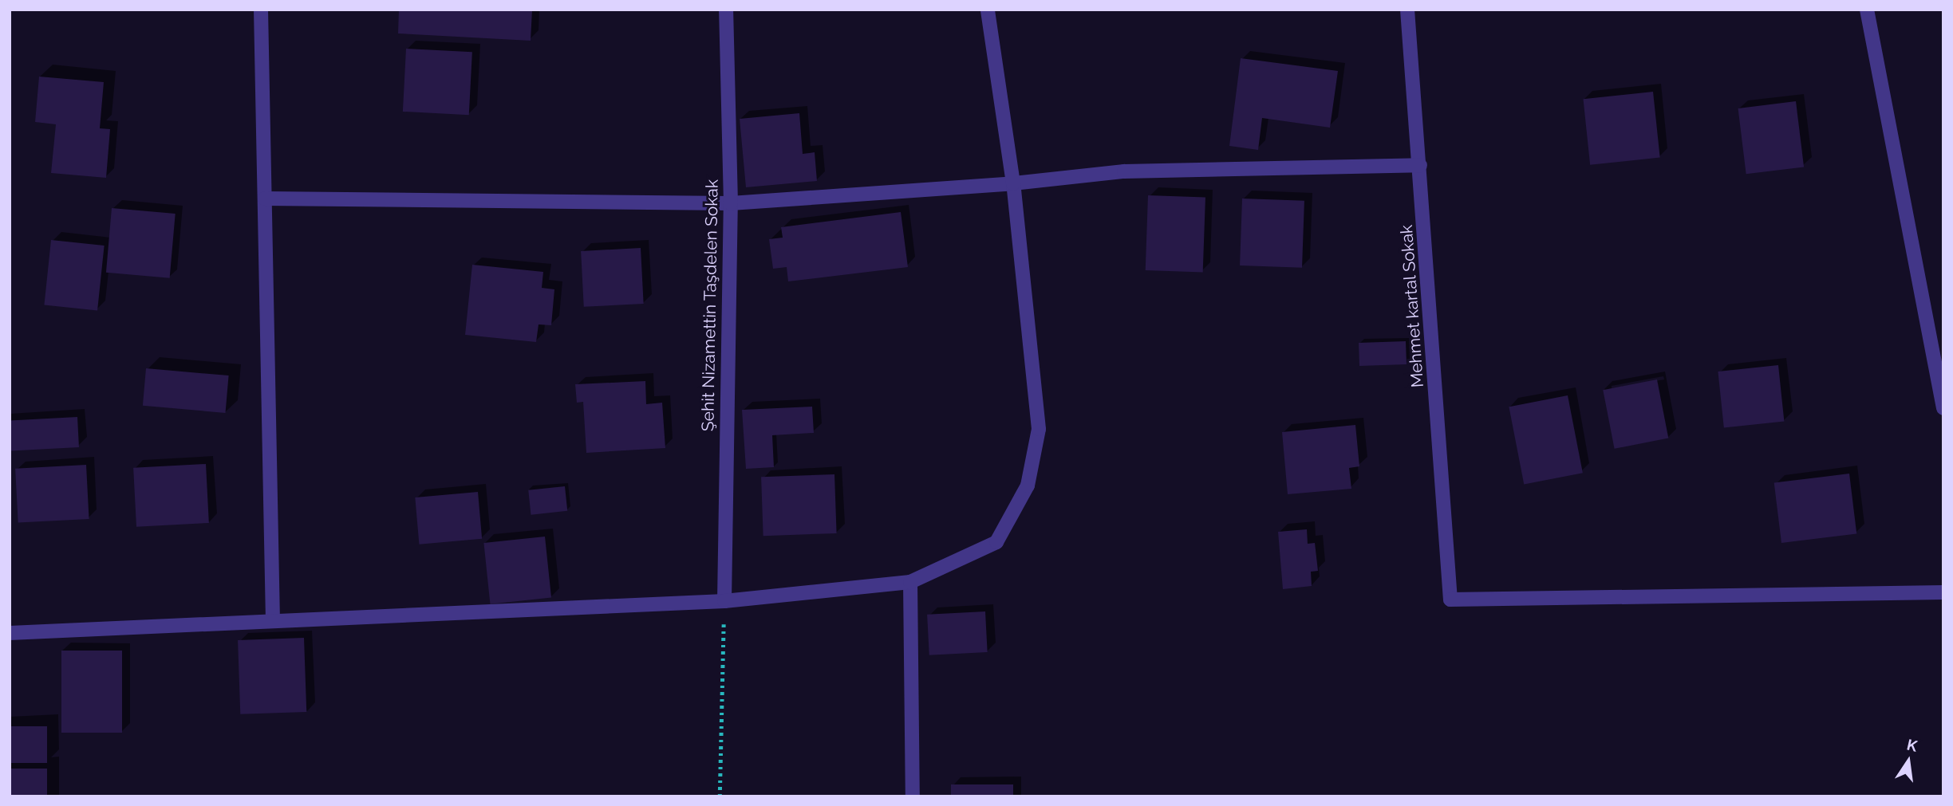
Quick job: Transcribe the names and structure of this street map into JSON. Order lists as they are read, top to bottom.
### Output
{
  "streets": {
    "street": ["Şehit Nizamettin Taşdelen Sokak", "Mehmet kartal Sokak"]
  },
  "north": "top"
}
